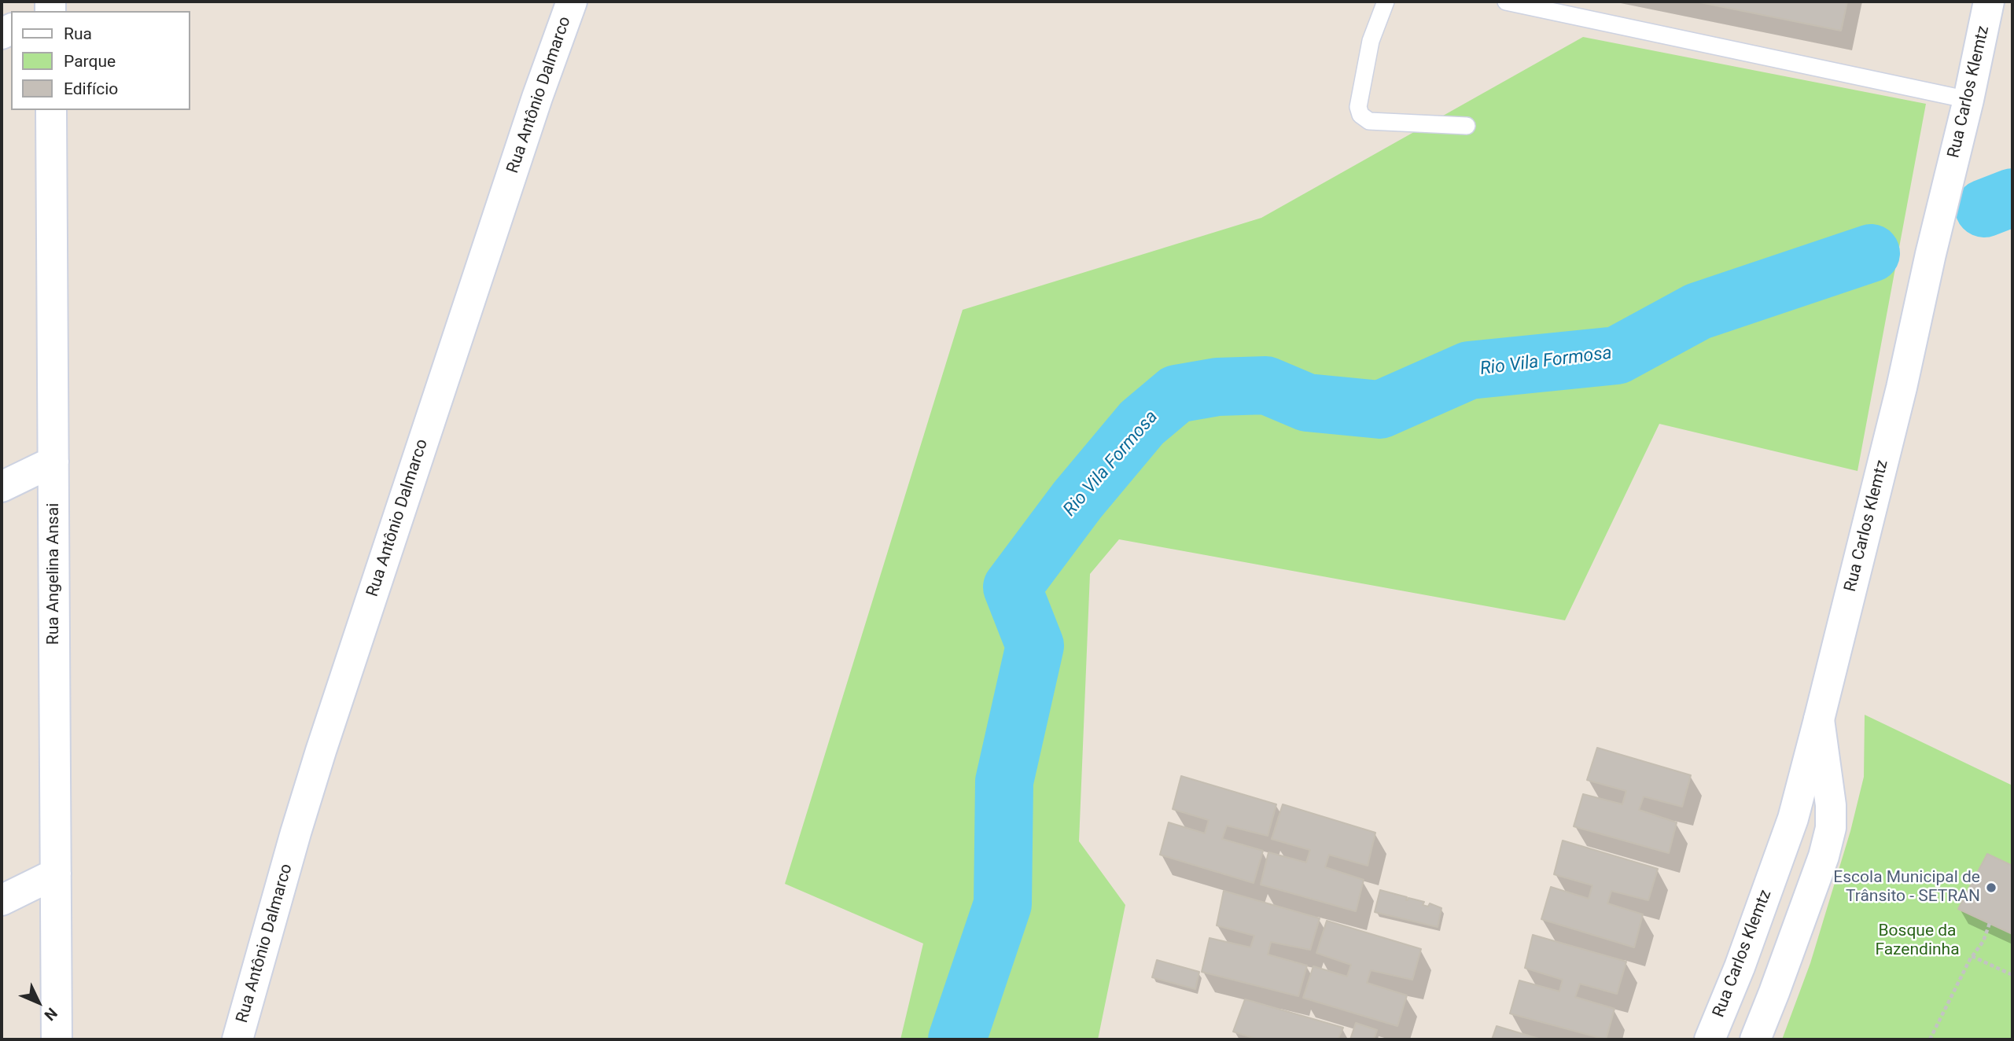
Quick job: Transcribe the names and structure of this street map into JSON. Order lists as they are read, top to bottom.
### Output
{
  "streets": {
    "street": ["Rua Carlos Klemtz", "Rua Antônio Dalmarco", "Rua Angelina Ansai"]
  },
  "water": ["Rio Vila Formosa"],
  "parks": ["Bosque da Fazendinha"],
  "places": ["Escola Municipal de Trânsito - SETRAN"],
  "legend": ["Rua", "Parque", "Edifício"],
  "north": "bottom right"
}
